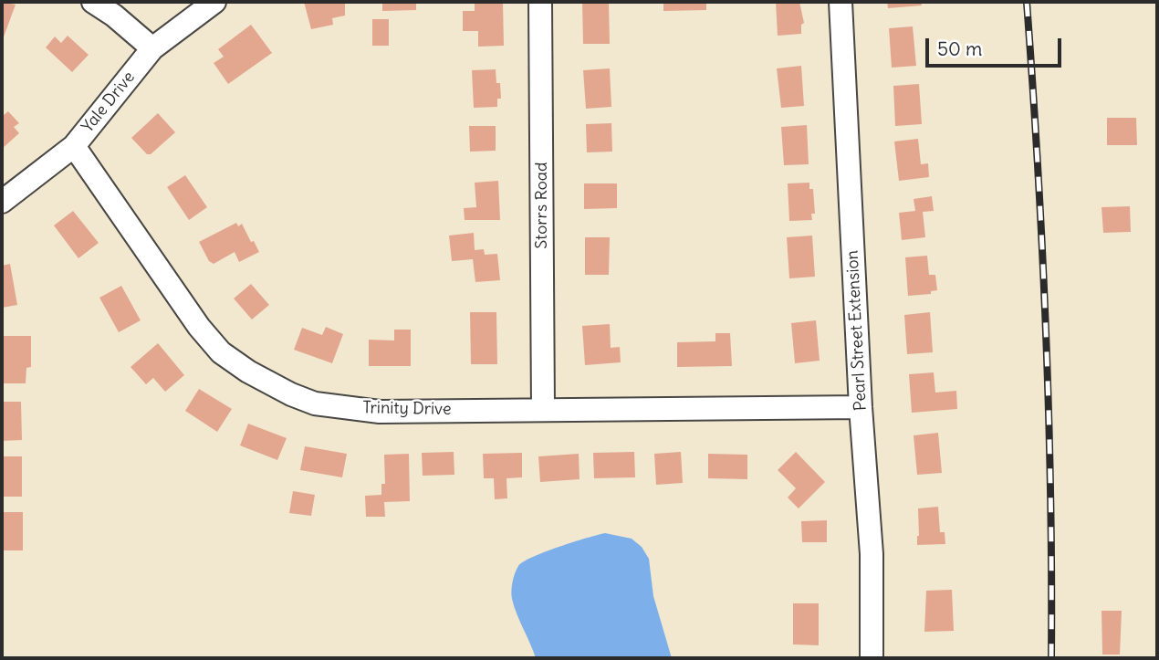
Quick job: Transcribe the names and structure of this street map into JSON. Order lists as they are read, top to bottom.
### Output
{
  "streets": {
    "street": [
      "Yale Drive",
      "Storrs Road",
      "Pearl Street Extension",
      "Trinity Drive"
    ]
  },
  "crossings": [
    ["Yale Drive", "Trinity Drive"],
    ["Storrs Road", "Trinity Drive"],
    ["Pearl Street Extension", "Trinity Drive"]
  ],
  "scale_bar": "50 m"
}
